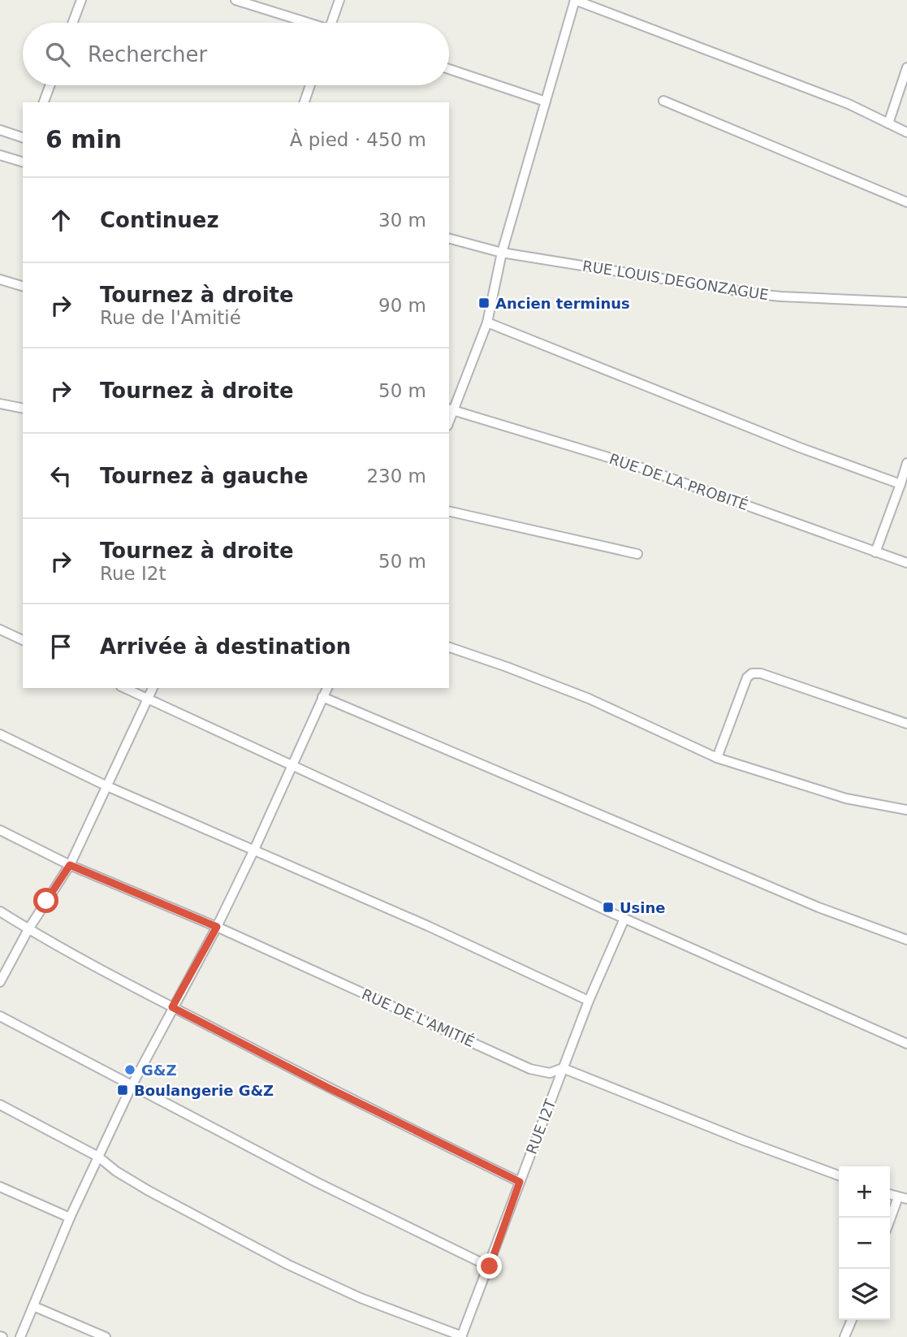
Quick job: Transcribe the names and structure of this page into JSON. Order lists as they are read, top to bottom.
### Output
{
  "streets": {
    "street": [
      "RUE LOUIS DEGONZAGUE",
      "RUE DE LA PROBITÉ",
      "RUE DE L'AMITIÉ",
      "RUE I2T"
    ]
  },
  "crossings": [
    ["RUE DE L'AMITIÉ", "RUE I2T"]
  ],
  "places": {
    "transit": ["Ancien terminus", "Usine", "Boulangerie G&Z"],
    "other": ["G&Z"]
  },
  "page": {
    "search": "Rechercher",
    "heading": ["6 min", "À pied · 450 m"],
    "list": [
      ["Continuez", "30 m"],
      ["Tournez à droite", "Rue de l'Amitié", "90 m"],
      ["Tournez à droite", "50 m"],
      ["Tournez à gauche", "230 m"],
      ["Tournez à droite", "Rue I2t", "50 m"],
      "Arrivée à destination"
    ],
    "map_buttons": ["+", "−"]
  }
}
